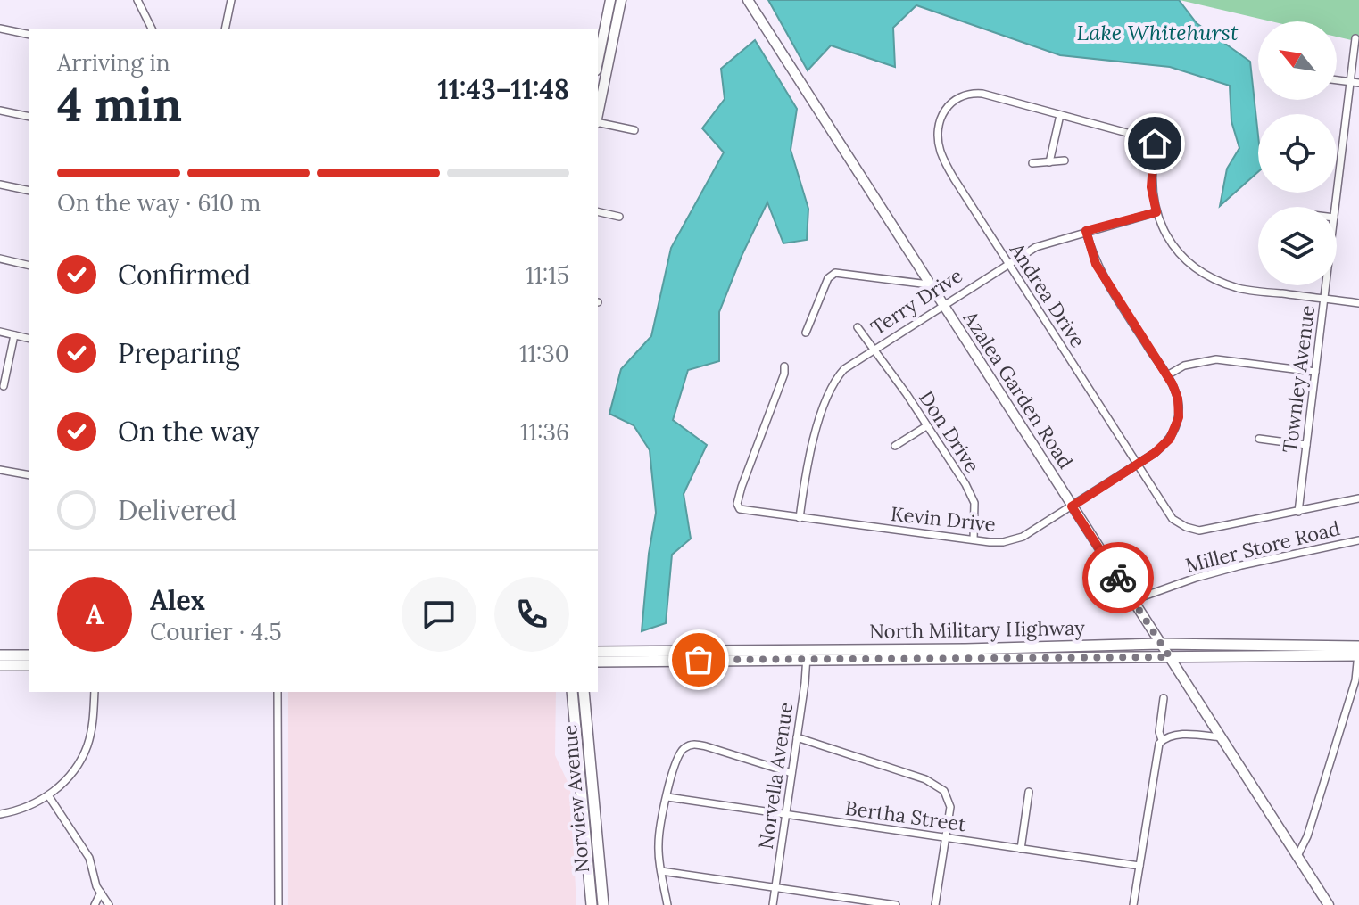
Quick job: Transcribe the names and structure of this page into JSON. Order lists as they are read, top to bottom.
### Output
{
  "streets": {
    "main road": ["Azalea Garden Road", "North Military Highway", "Norview Avenue"],
    "street": [
      "Andrea Drive",
      "Terry Drive",
      "Townley Avenue",
      "Don Drive",
      "Kevin Drive",
      "Miller Store Road",
      "Norvella Avenue",
      "Bertha Street"
    ]
  },
  "crossings": [
    ["Andrea Drive", "Terry Drive"],
    ["Andrea Drive", "Townley Avenue"],
    ["Andrea Drive", "Kevin Drive"],
    ["Terry Drive", "Azalea Garden Road"],
    ["Terry Drive", "Don Drive"],
    ["Terry Drive", "Kevin Drive"],
    ["Azalea Garden Road", "Kevin Drive"],
    ["Azalea Garden Road", "Miller Store Road"],
    ["Azalea Garden Road", "North Military Highway"],
    ["Don Drive", "Kevin Drive"],
    ["North Military Highway", "Norvella Avenue"],
    ["Norvella Avenue", "Bertha Street"]
  ],
  "water": ["Lake Whitehurst"],
  "north": "top left",
  "page": {
    "heading": ["4 min", "Arriving in", "11:43–11:48"],
    "panel": ["Alex", "Courier · 4.5"],
    "bar": "On the way · 610 m",
    "list": [
      ["Confirmed", "11:15"],
      ["Preparing", "11:30"],
      ["On the way", "11:36"],
      "Delivered"
    ],
    "round": "A"
  }
}
